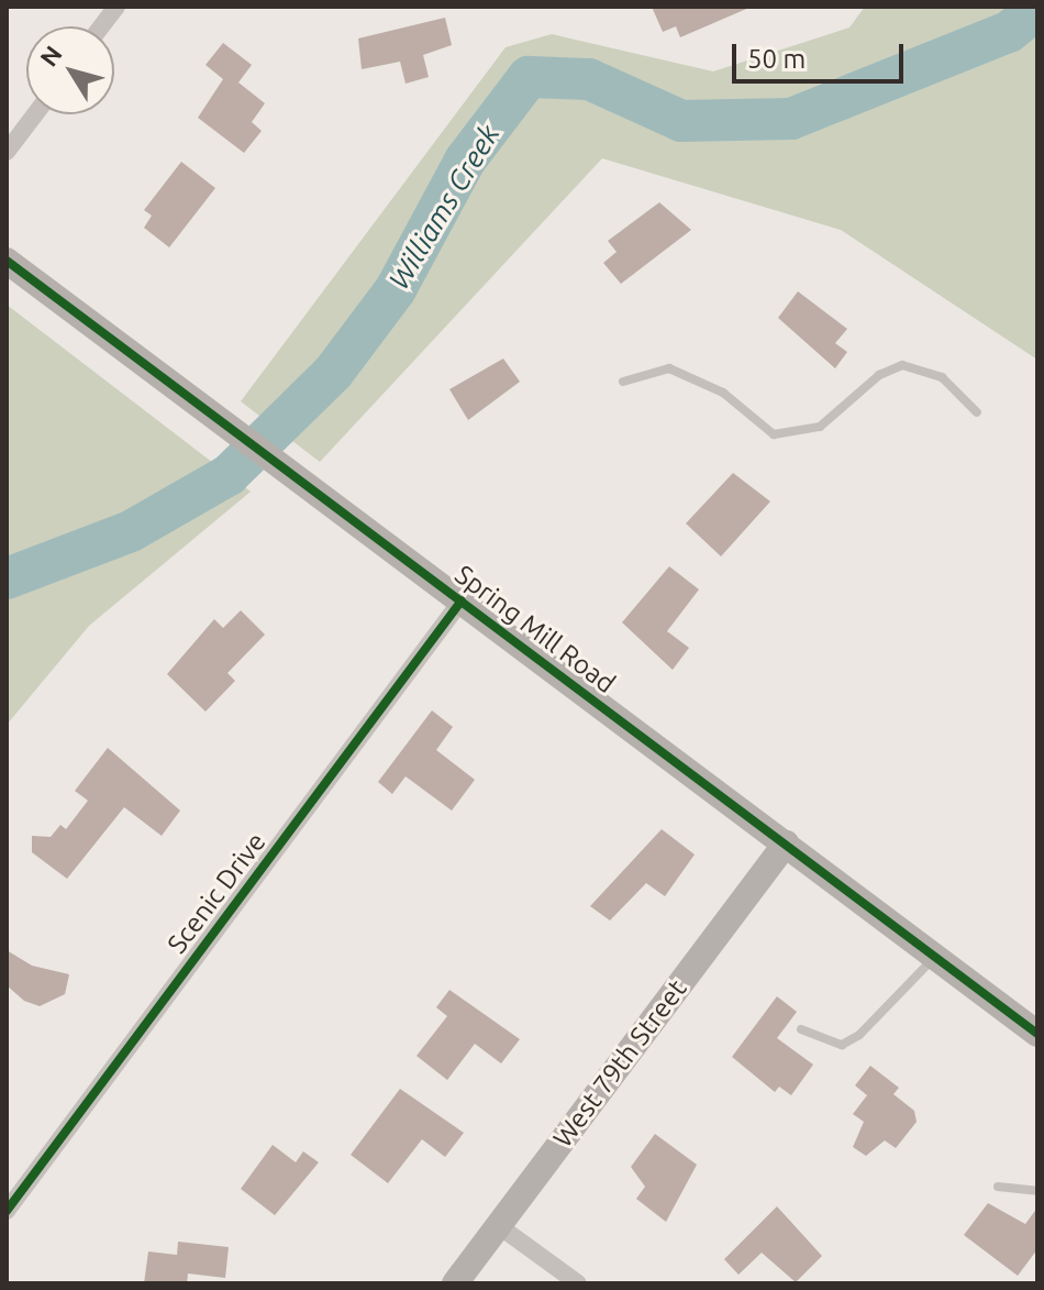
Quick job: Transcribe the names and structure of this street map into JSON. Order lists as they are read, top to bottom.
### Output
{
  "streets": {
    "street": ["Spring Mill Road", "Scenic Drive", "West 79th Street"]
  },
  "crossings": [
    ["Spring Mill Road", "Scenic Drive"],
    ["Spring Mill Road", "West 79th Street"]
  ],
  "water": ["Williams Creek"],
  "scale_bar": "50 m",
  "north": "top left"
}
